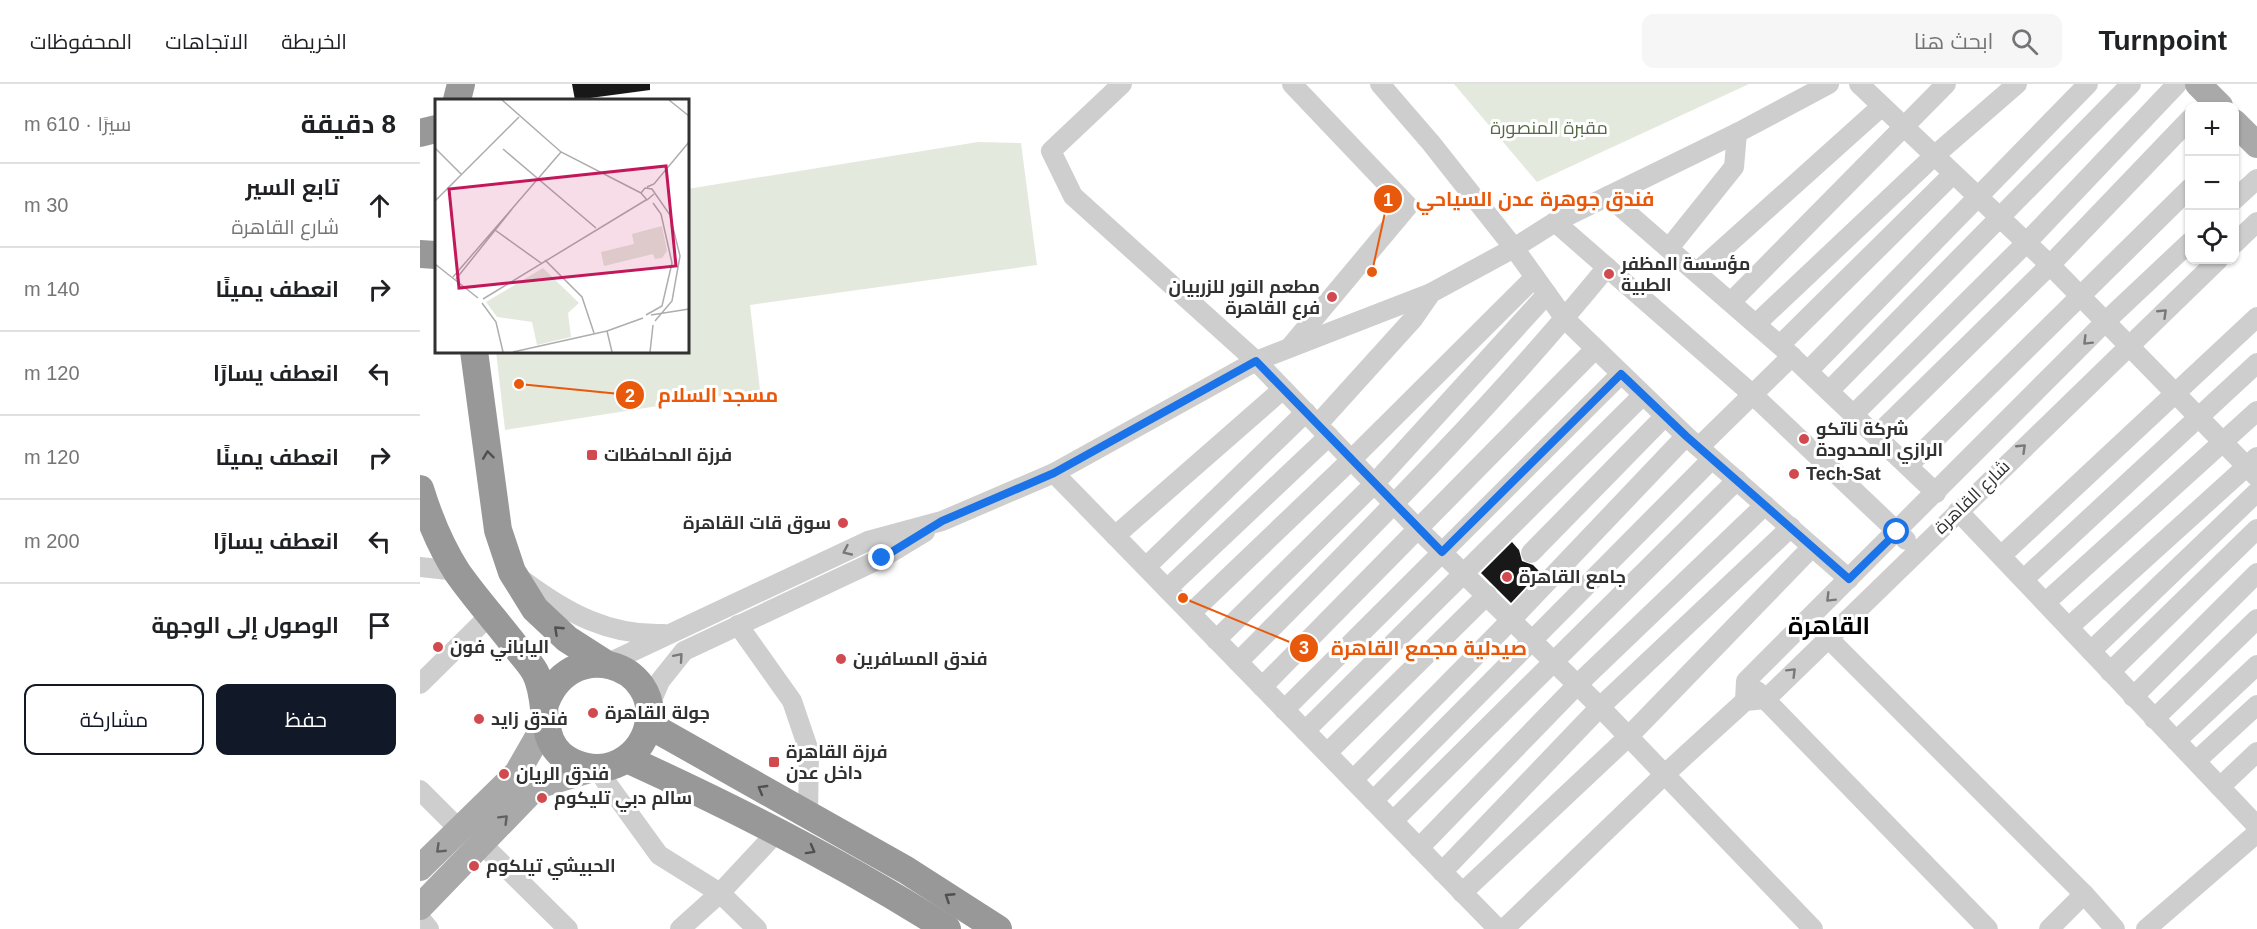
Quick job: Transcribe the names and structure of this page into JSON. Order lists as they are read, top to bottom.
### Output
{
  "streets": {
    "street": ["شارع القاهرة"]
  },
  "districts": ["القاهرة"],
  "parks": ["مقبرة المنصورة"],
  "places": {
    "other": [
      "فندق جوهرة عدن السياحي",
      "مؤسسة المظفر الطبية",
      "مطعم النور للزربيان فرع القاهرة",
      "مسجد السلام",
      "شركة ناتكو الرازي المحدودة",
      "Tech-Sat",
      "سوق قات القاهرة",
      "جامع القاهرة",
      "صيدلية مجمع القاهرة",
      "الياباني فون",
      "فندق المسافرين",
      "جولة القاهرة",
      "فندق زايد",
      "فندق الريان",
      "سالم دبي تليكوم",
      "الحبيشي تيلكوم"
    ],
    "transit": ["فرزة المحافظات", "فرزة القاهرة داخل عدن"]
  },
  "page": {
    "header": "Turnpoint",
    "search": "ابحث هنا",
    "nav": ["الخريطة", "الاتجاهات", "المحفوظات"],
    "heading": ["8 دقيقة", "سيرًا · 610 m"],
    "map_buttons": ["+", "−"],
    "list": [
      ["تابع السير", "شارع القاهرة", "30 m"],
      ["انعطف يمينًا", "140 m"],
      ["انعطف يسارًا", "120 m"],
      ["انعطف يمينًا", "120 m"],
      ["انعطف يسارًا", "200 m"],
      "الوصول إلى الوجهة"
    ],
    "buttons": ["حفظ", "مشاركة"]
  }
}
